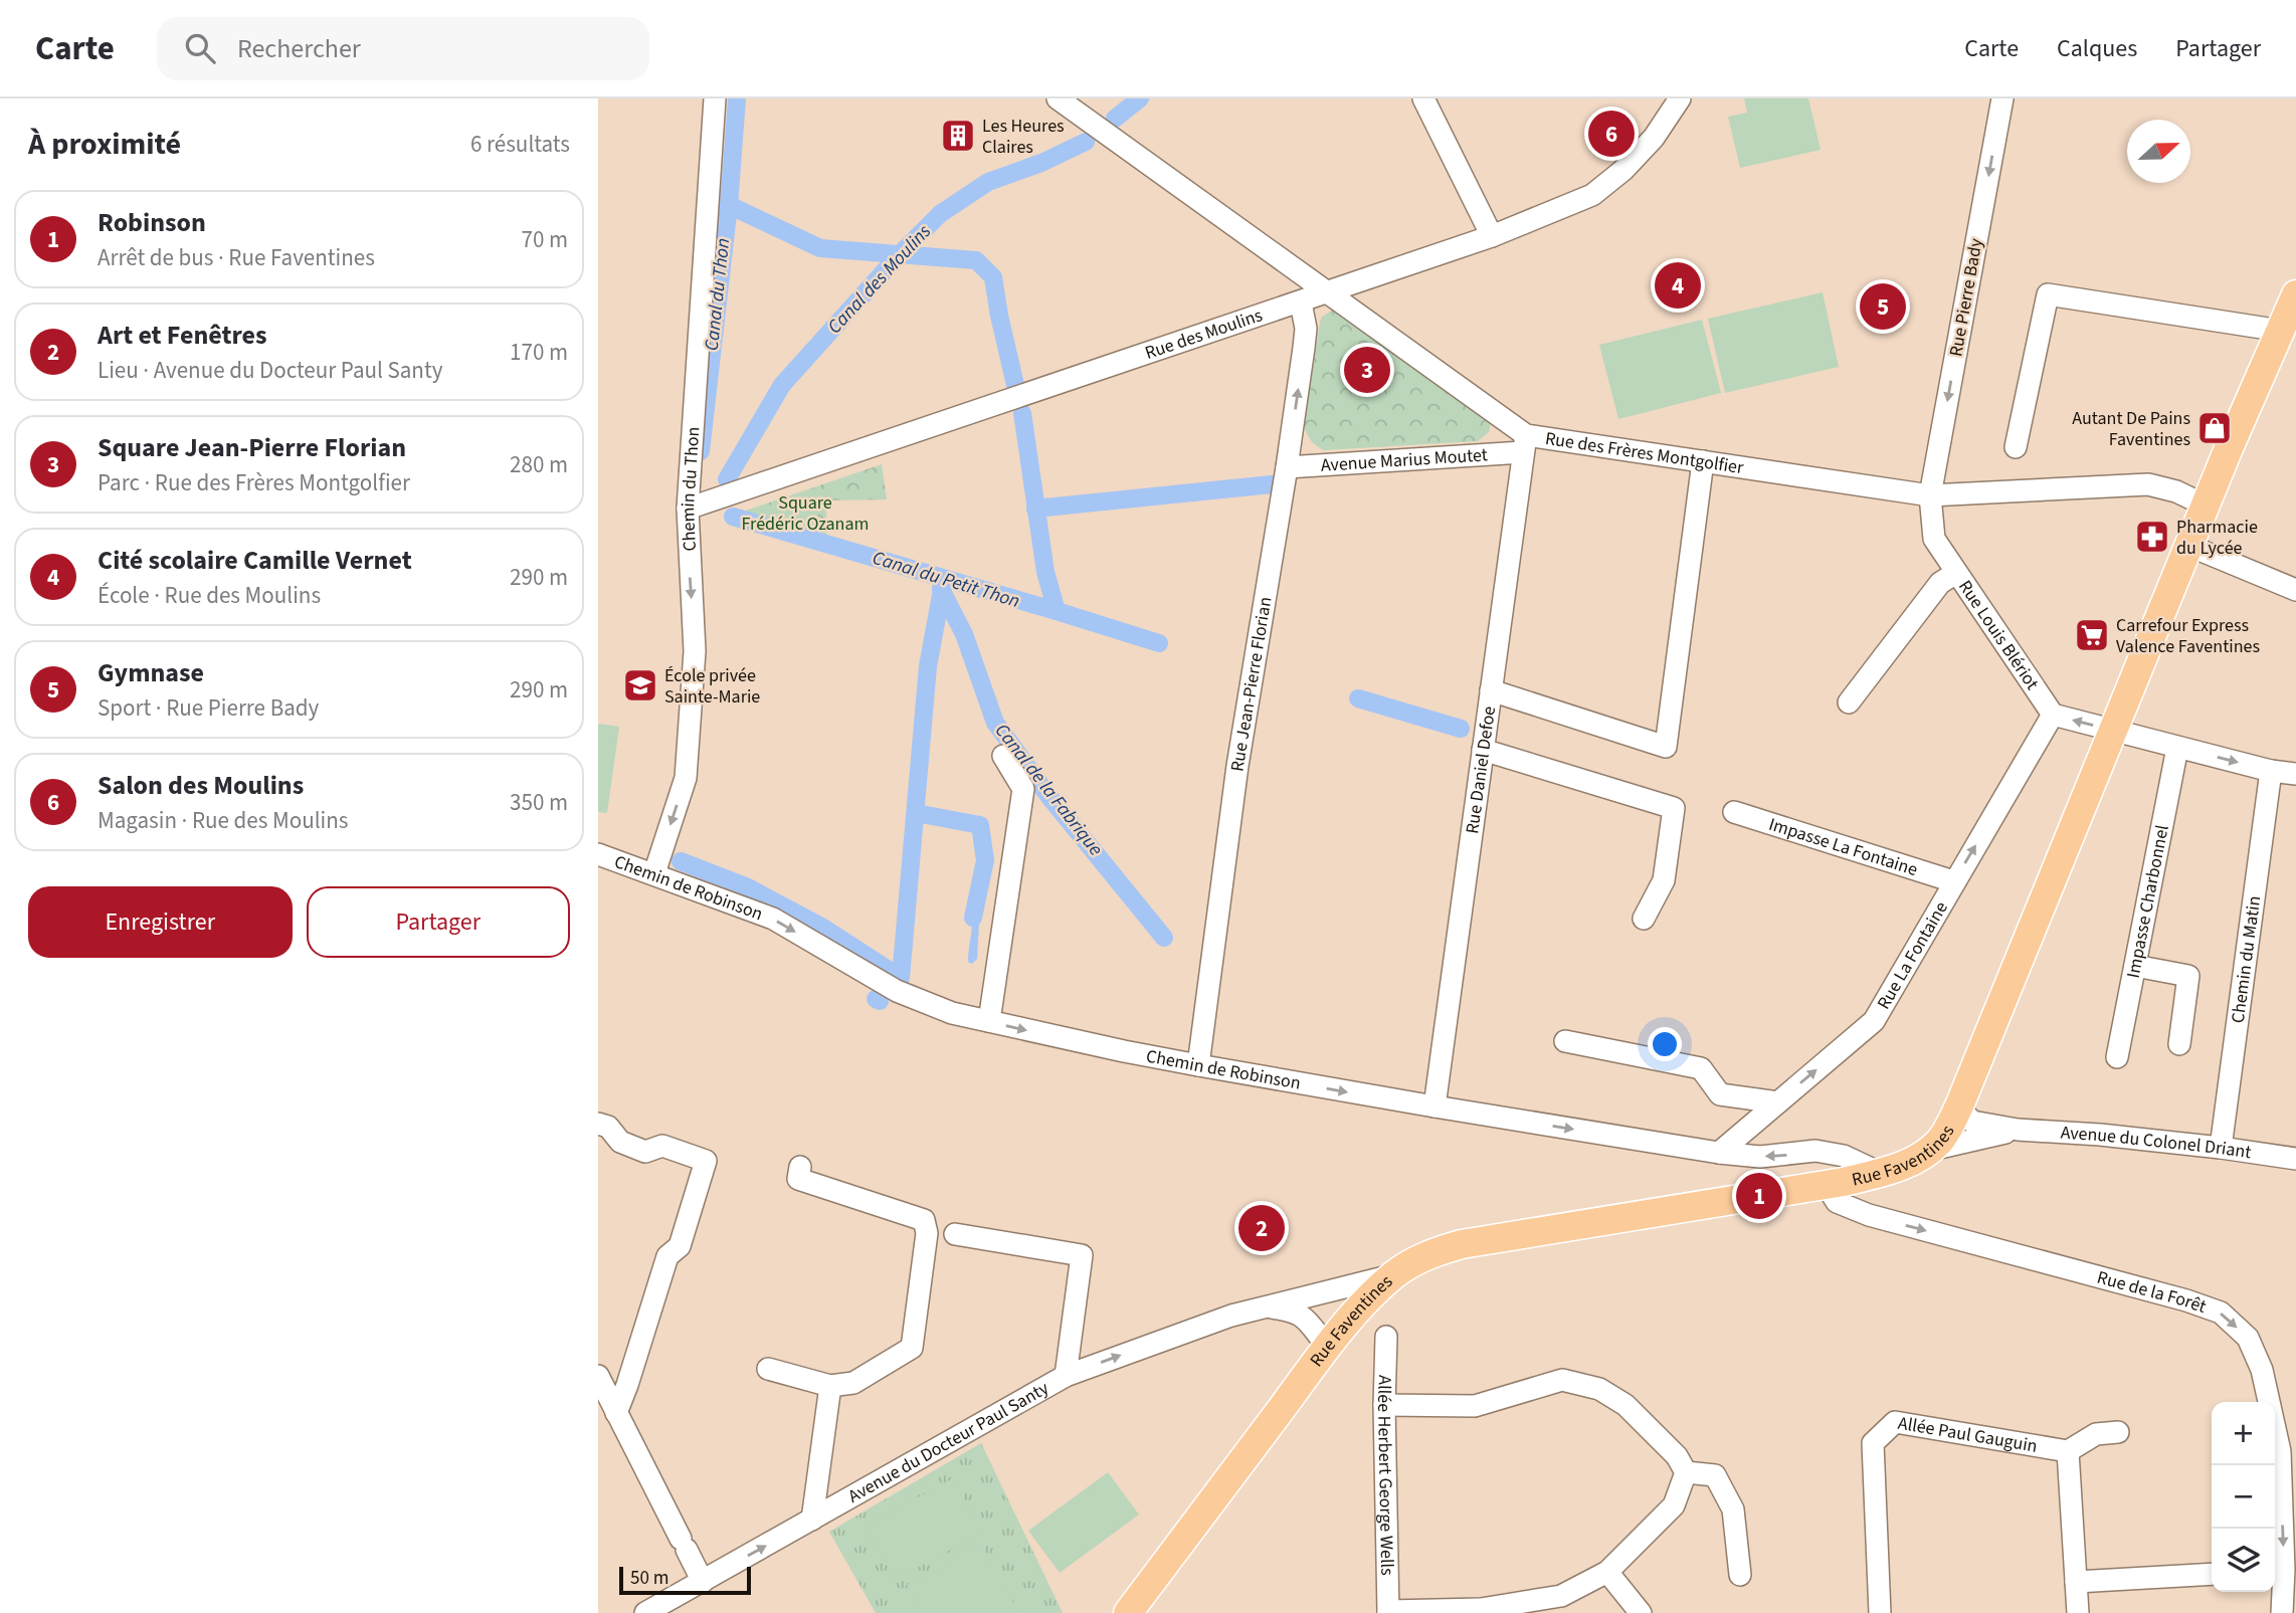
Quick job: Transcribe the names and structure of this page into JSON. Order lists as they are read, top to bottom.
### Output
{
  "streets": {
    "main road": ["Rue Faventines"],
    "street": [
      "Rue Pierre Bady",
      "Rue des Moulins",
      "Rue des Frères Montgolfier",
      "Avenue Marius Moutet",
      "Chemin du Thon",
      "Rue Louis Blériot",
      "Rue Jean-Pierre Florian",
      "Rue Daniel Defoe",
      "Impasse La Fontaine",
      "Chemin de Robinson",
      "Impasse Charbonnel",
      "Rue La Fontaine",
      "Chemin du Matin",
      "Avenue du Colonel Driant",
      "Rue de la Forêt",
      "Allée Paul Gauguin",
      "Avenue du Docteur Paul Santy",
      "Allée Herbert George Wells"
    ]
  },
  "crossings": [
    ["Rue Pierre Bady", "Rue des Frères Montgolfier"],
    ["Rue Pierre Bady", "Rue Louis Blériot"],
    ["Rue des Moulins", "Rue des Frères Montgolfier"],
    ["Rue des Moulins", "Chemin du Thon"],
    ["Rue des Moulins", "Rue Jean-Pierre Florian"],
    ["Rue des Frères Montgolfier", "Avenue Marius Moutet"],
    ["Rue des Frères Montgolfier", "Rue Louis Blériot"],
    ["Rue des Frères Montgolfier", "Rue Daniel Defoe"],
    ["Rue des Frères Montgolfier", "Rue Faventines"],
    ["Avenue Marius Moutet", "Rue Jean-Pierre Florian"],
    ["Avenue Marius Moutet", "Rue Daniel Defoe"],
    ["Chemin du Thon", "Chemin de Robinson"],
    ["Rue Louis Blériot", "Rue La Fontaine"],
    ["Rue Jean-Pierre Florian", "Chemin de Robinson"],
    ["Rue Daniel Defoe", "Chemin de Robinson"],
    ["Impasse La Fontaine", "Rue La Fontaine"],
    ["Chemin de Robinson", "Rue La Fontaine"],
    ["Chemin de Robinson", "Rue Faventines"],
    ["Chemin du Matin", "Avenue du Colonel Driant"],
    ["Avenue du Colonel Driant", "Rue Faventines"],
    ["Rue Faventines", "Rue de la Forêt"],
    ["Rue Faventines", "Avenue du Docteur Paul Santy"]
  ],
  "one_way": [
    "Rue Pierre Bady",
    "Chemin du Thon",
    "Rue La Fontaine",
    "Rue de la Forêt",
    "Avenue du Docteur Paul Santy"
  ],
  "water": [
    "Canal des Moulins",
    "Canal du Thon",
    "Canal du Petit Thon",
    "Canal de la Fabrique"
  ],
  "parks": ["Square Frédéric Ozanam"],
  "places": {
    "building": ["Les Heures Claires"],
    "shop": ["Autant De Pains Faventines"],
    "pharmacy": ["Pharmacie du Lycée"],
    "supermarket": ["Carrefour Express Valence Faventines"],
    "school or university": ["École privée Sainte-Marie"]
  },
  "scale_bar": "50 m",
  "north": "right",
  "page": {
    "header": "Carte",
    "search": "Rechercher",
    "nav": ["Carte", "Calques", "Partager"],
    "heading": ["À proximité", "6 résultats"],
    "pins": [
      "6",
      "4",
      "5",
      "3",
      "1",
      "2"
    ],
    "list": [
      {
        "mark": "1",
        "name": "Robinson",
        "note": "Arrêt de bus · Rue Faventines",
        "value": "70 m"
      },
      {
        "mark": "2",
        "name": "Art et Fenêtres",
        "note": "Lieu · Avenue du Docteur Paul Santy",
        "value": "170 m"
      },
      {
        "mark": "3",
        "name": "Square Jean-Pierre Florian",
        "note": "Parc · Rue des Frères Montgolfier",
        "value": "280 m"
      },
      {
        "mark": "4",
        "name": "Cité scolaire Camille Vernet",
        "note": "École · Rue des Moulins",
        "value": "290 m"
      },
      {
        "mark": "5",
        "name": "Gymnase",
        "note": "Sport · Rue Pierre Bady",
        "value": "290 m"
      },
      {
        "mark": "6",
        "name": "Salon des Moulins",
        "note": "Magasin · Rue des Moulins",
        "value": "350 m"
      }
    ],
    "buttons": ["Enregistrer", "Partager"],
    "map_buttons": ["+", "−"],
    "scale": "50 m"
  }
}
